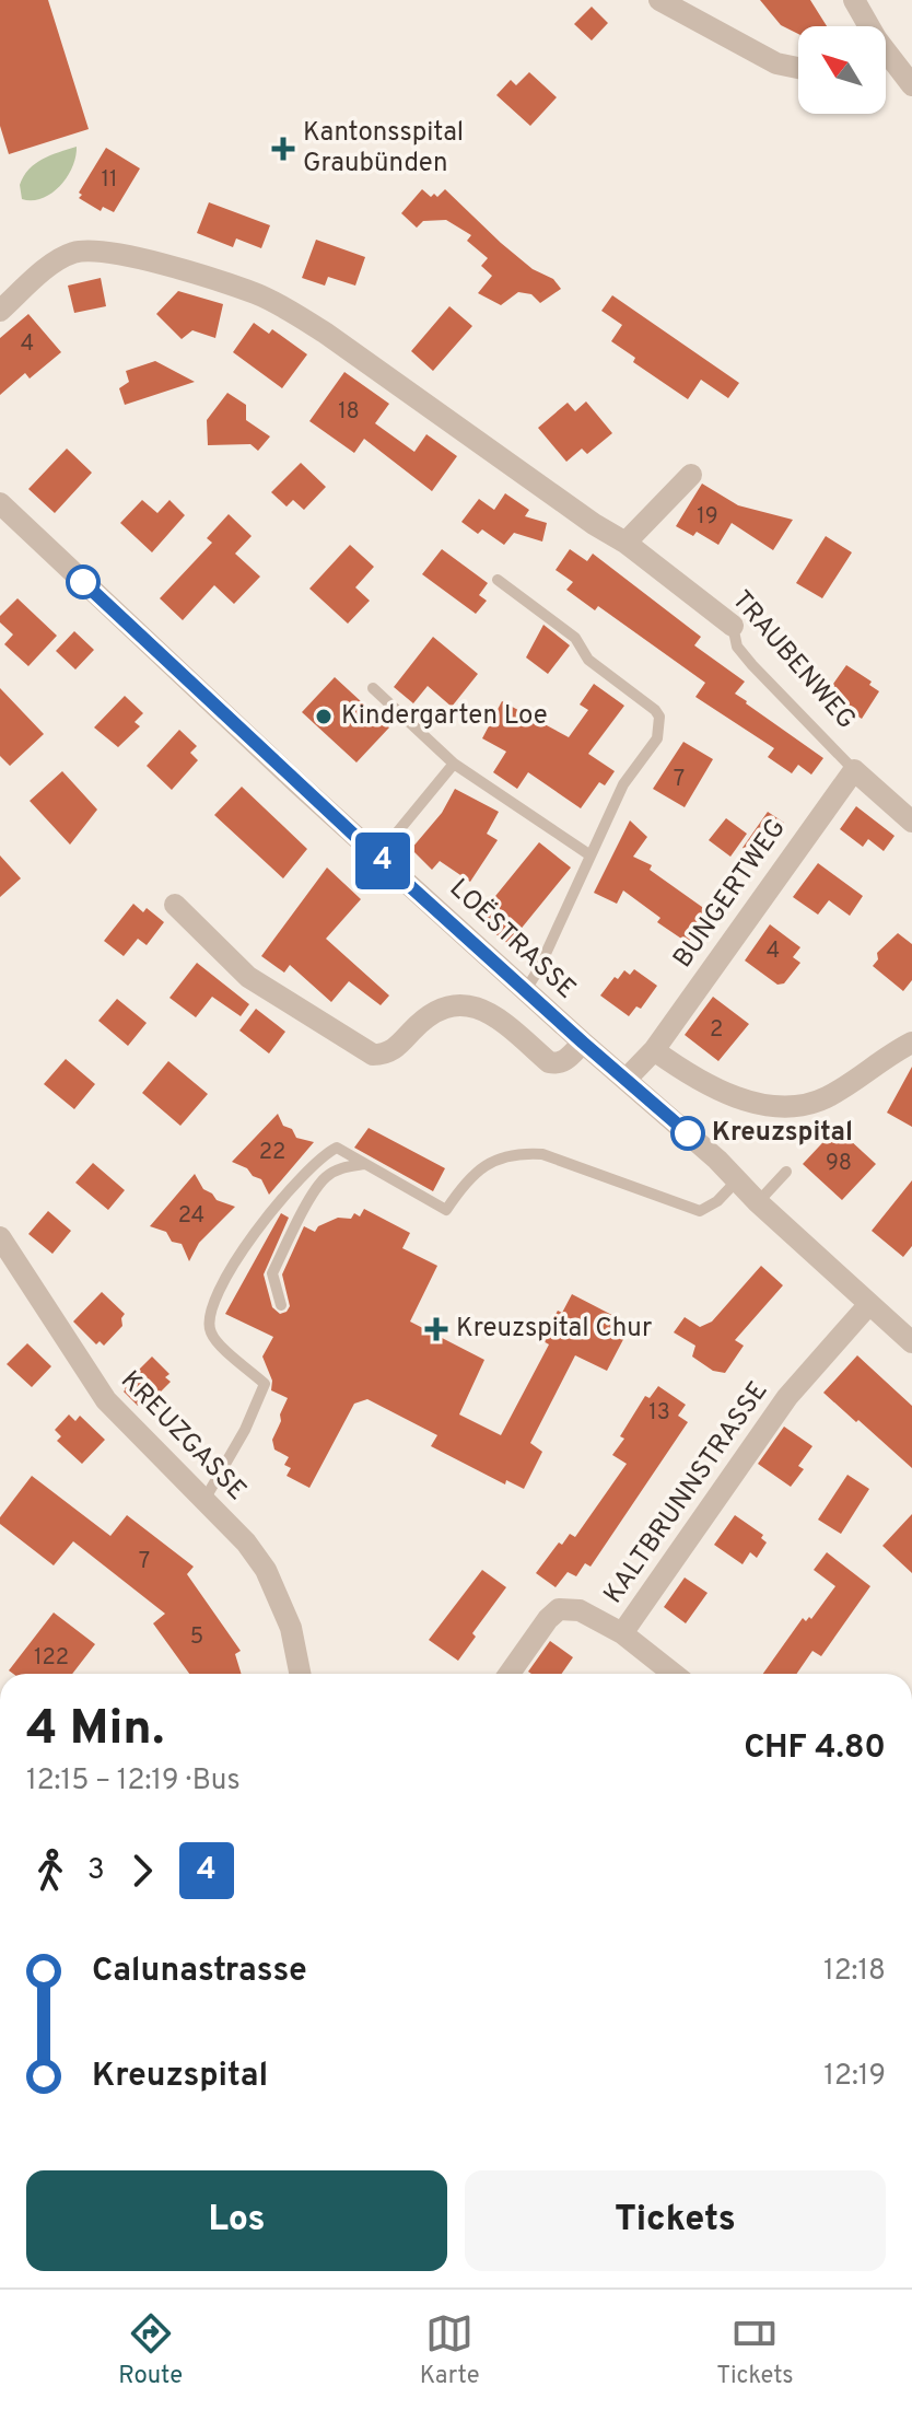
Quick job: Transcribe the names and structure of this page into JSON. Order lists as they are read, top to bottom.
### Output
{
  "streets": {
    "street": [
      "TRAUBENWEG",
      "BUNGERTWEG",
      "LOËSTRASSE",
      "KREUZGASSE",
      "KALTBRUNNSTRASSE"
    ]
  },
  "crossings": [
    ["TRAUBENWEG", "BUNGERTWEG"],
    ["BUNGERTWEG", "LOËSTRASSE"],
    ["LOËSTRASSE", "KALTBRUNNSTRASSE"]
  ],
  "places": {
    "health": ["Kantonsspital Graubünden", "Kreuzspital Chur"],
    "other": ["Kindergarten Loe", "Kreuzspital"]
  },
  "lines": ["bus line 4"],
  "house_numbers": [
    "11",
    "4",
    "18",
    "19",
    "7",
    "4",
    "2",
    "22",
    "98",
    "24",
    "13",
    "7",
    "5",
    "122"
  ],
  "north": "top left",
  "page": {
    "on_map": "4",
    "heading": ["4 Min.", "12:15 – 12:19 · Bus", "CHF 4.80"],
    "legs": ["3", "4"],
    "list": [
      {
        "name": "Calunastrasse",
        "value": "12:18"
      },
      {
        "name": "Kreuzspital",
        "value": "12:19"
      }
    ],
    "buttons": ["Los", "Tickets"],
    "tabs": ["Route", "Karte", "Tickets"]
  }
}
